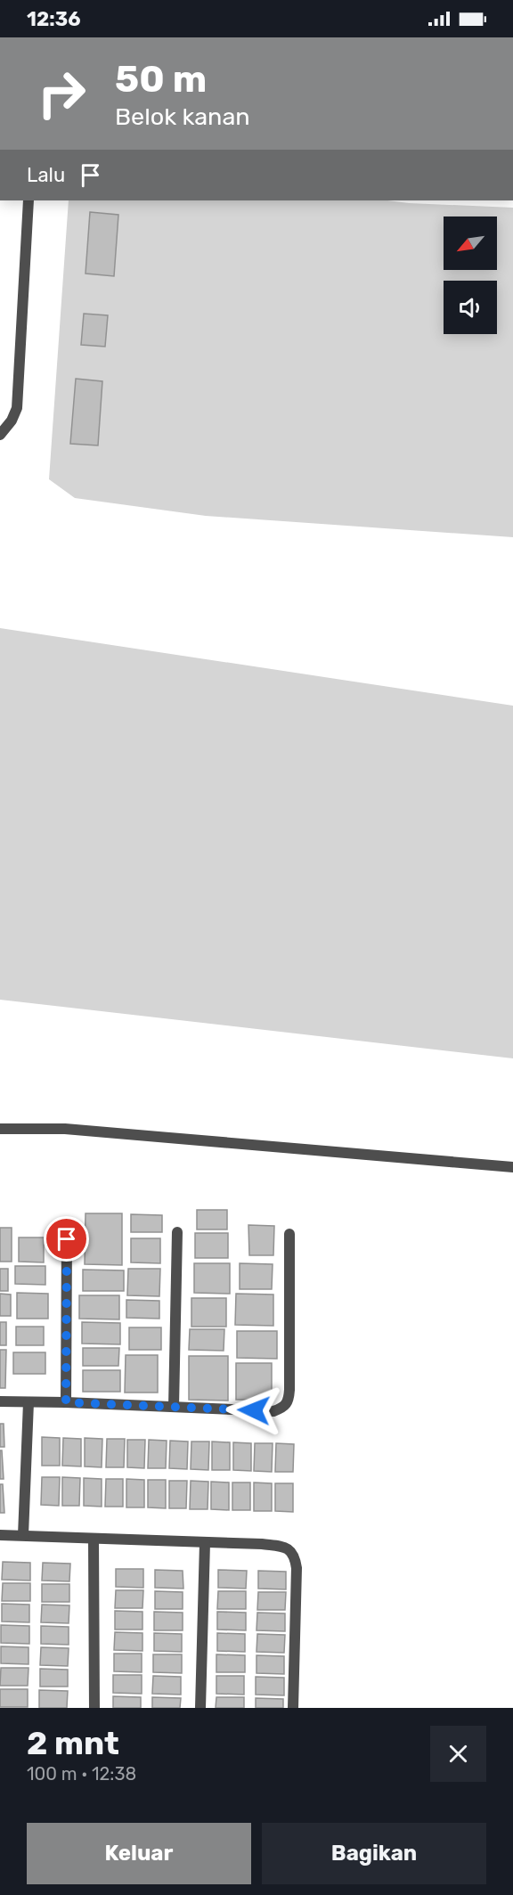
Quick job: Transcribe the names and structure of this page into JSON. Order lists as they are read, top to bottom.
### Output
{
  "north": "bottom left",
  "page": {
    "status": "12:36",
    "turn": ["50 m", "Belok kanan"],
    "then": "Lalu",
    "heading": ["2 mnt", "100 m · 12:38"],
    "buttons": ["Keluar", "Bagikan"]
  }
}
